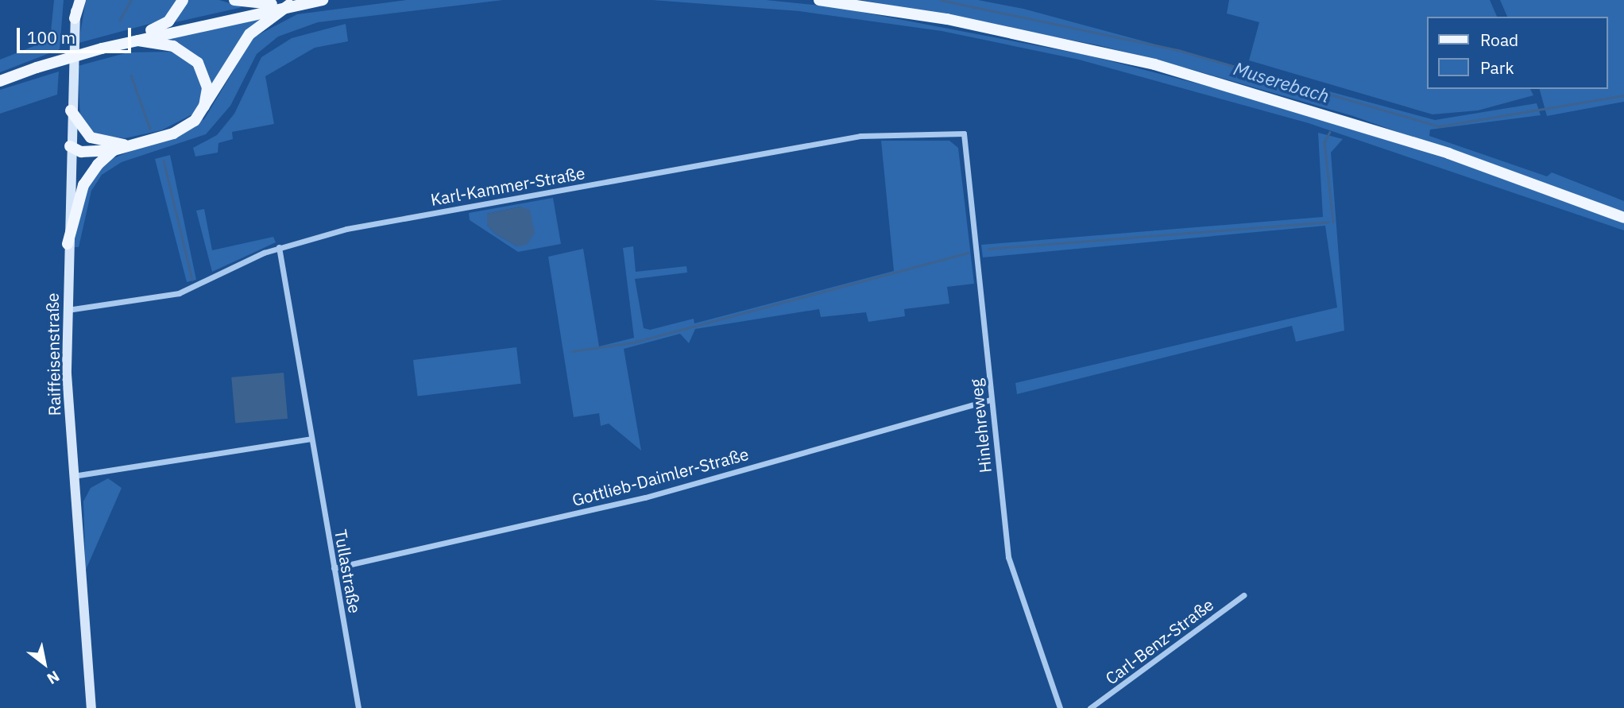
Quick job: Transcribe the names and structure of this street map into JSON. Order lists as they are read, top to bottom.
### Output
{
  "streets": {
    "street": [
      "Karl-Kammer-Straße",
      "Raiffeisenstraße",
      "Hinlehreweg",
      "Gottlieb-Daimler-Straße",
      "Tullastraße",
      "Carl-Benz-Straße"
    ]
  },
  "crossings": [
    ["Karl-Kammer-Straße", "Raiffeisenstraße"],
    ["Karl-Kammer-Straße", "Hinlehreweg"],
    ["Karl-Kammer-Straße", "Tullastraße"],
    ["Hinlehreweg", "Gottlieb-Daimler-Straße"],
    ["Gottlieb-Daimler-Straße", "Tullastraße"]
  ],
  "water": ["Muserebach"],
  "legend": ["Road", "Park"],
  "scale_bar": "100 m",
  "north": "bottom right"
}
